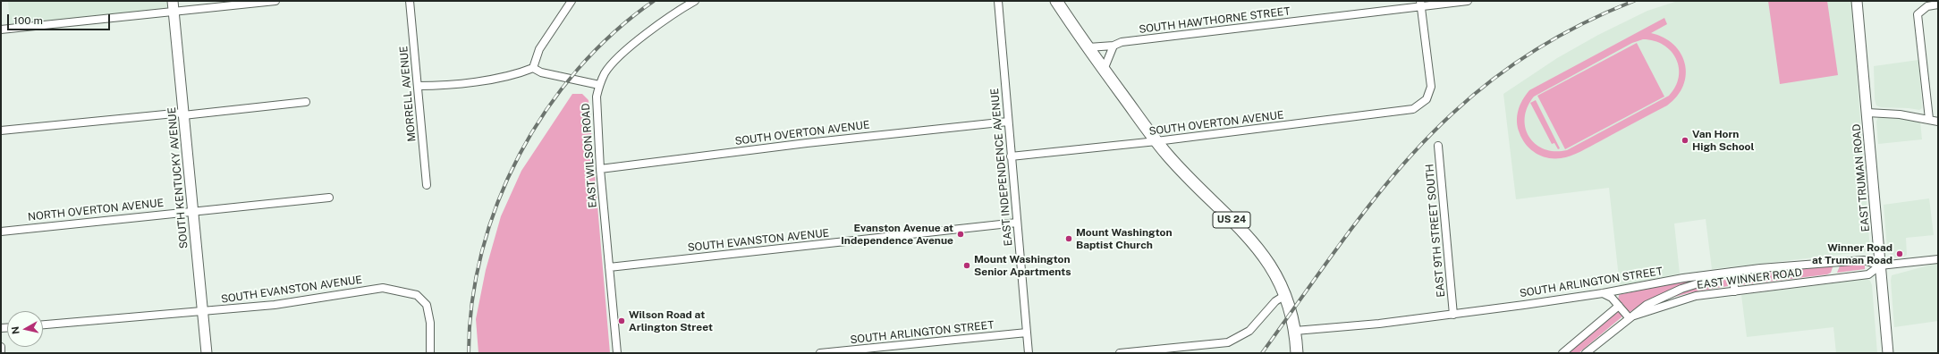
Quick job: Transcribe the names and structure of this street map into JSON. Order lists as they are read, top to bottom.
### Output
{
  "streets": {
    "main road": ["SOUTH KENTUCKY AVENUE", "EAST TRUMAN ROAD", "US 24"],
    "street": [
      "SOUTH HAWTHORNE STREET",
      "MORRELL AVENUE",
      "SOUTH OVERTON AVENUE",
      "EAST WILSON ROAD",
      "EAST INDEPENDENCE AVENUE",
      "NORTH OVERTON AVENUE",
      "EAST 9TH STREET SOUTH",
      "SOUTH EVANSTON AVENUE",
      "EAST WINNER ROAD",
      "SOUTH ARLINGTON STREET"
    ]
  },
  "crossings": [
    ["SOUTH HAWTHORNE STREET", "SOUTH OVERTON AVENUE"],
    ["SOUTH HAWTHORNE STREET", "US 24"],
    ["SOUTH OVERTON AVENUE", "EAST WILSON ROAD"],
    ["SOUTH OVERTON AVENUE", "EAST INDEPENDENCE AVENUE"],
    ["SOUTH OVERTON AVENUE", "US 24"],
    ["EAST WILSON ROAD", "SOUTH EVANSTON AVENUE"],
    ["EAST INDEPENDENCE AVENUE", "SOUTH EVANSTON AVENUE"],
    ["EAST INDEPENDENCE AVENUE", "SOUTH ARLINGTON STREET"],
    ["SOUTH KENTUCKY AVENUE", "NORTH OVERTON AVENUE"],
    ["SOUTH KENTUCKY AVENUE", "SOUTH EVANSTON AVENUE"],
    ["EAST TRUMAN ROAD", "EAST WINNER ROAD"],
    ["EAST TRUMAN ROAD", "SOUTH ARLINGTON STREET"],
    ["US 24", "SOUTH ARLINGTON STREET"],
    ["EAST 9TH STREET SOUTH", "SOUTH ARLINGTON STREET"],
    ["EAST WINNER ROAD", "SOUTH ARLINGTON STREET"]
  ],
  "places": [
    "Van Horn High School",
    "Evanston Avenue at Independence Avenue",
    "Mount Washington Baptist Church",
    "Winner Road at Truman Road",
    "Mount Washington Senior Apartments",
    "Wilson Road at Arlington Street"
  ],
  "scale_bar": "100 m",
  "north": "left"
}
